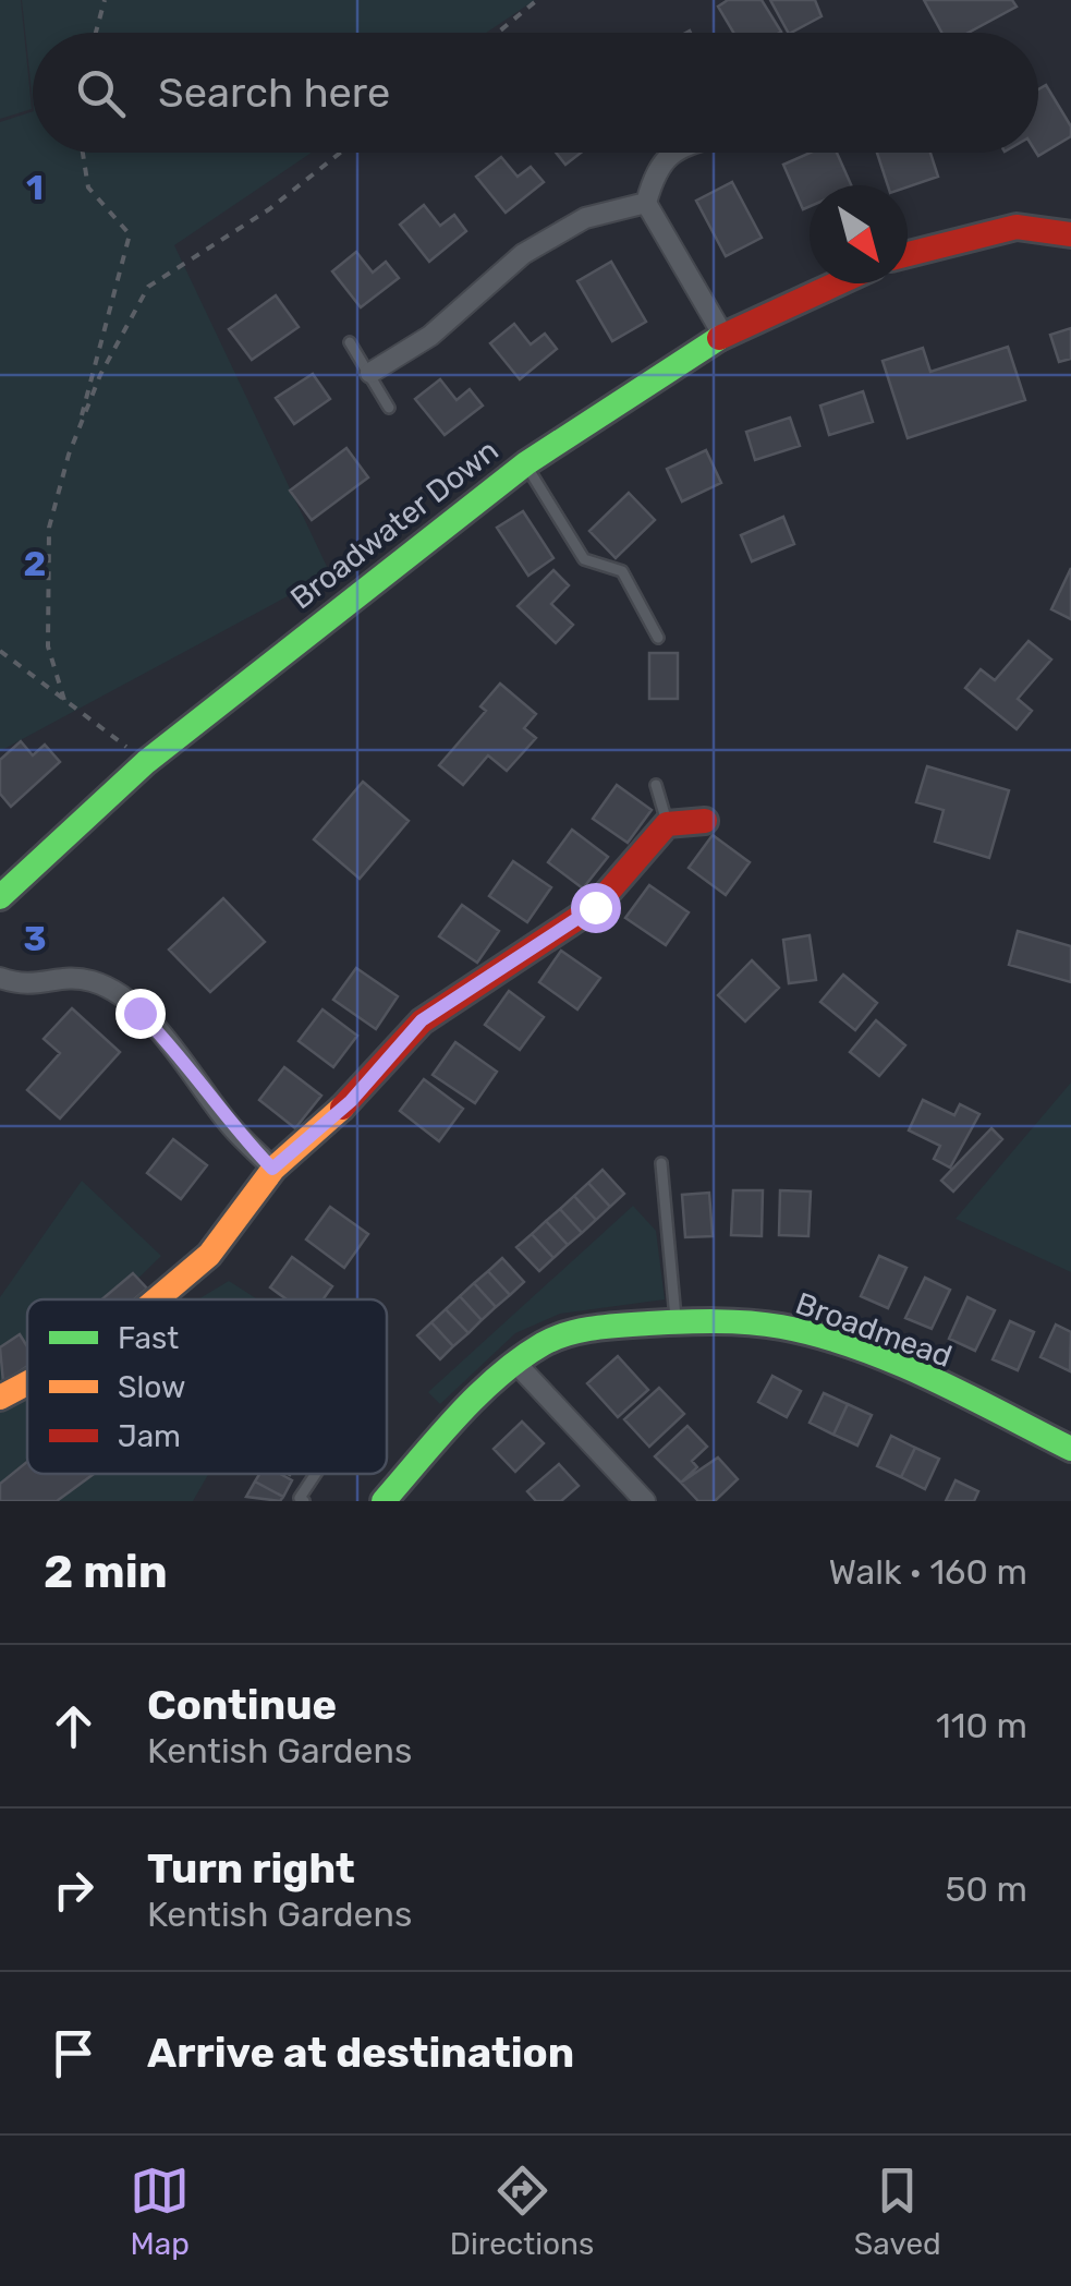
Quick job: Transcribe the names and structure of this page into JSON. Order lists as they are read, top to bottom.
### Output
{
  "streets": {
    "street": ["Broadwater Down", "Broadmead"]
  },
  "legend": ["Fast", "Slow", "Jam"],
  "north": "bottom right",
  "page": {
    "search": "Search here",
    "heading": ["2 min", "Walk · 160 m"],
    "list": [
      ["Continue", "Kentish Gardens", "110 m"],
      ["Turn right", "Kentish Gardens", "50 m"],
      "Arrive at destination"
    ],
    "nav": ["Map", "Directions", "Saved"]
  },
  "grid": {
    "rows": ["1", "2", "3"]
  }
}
